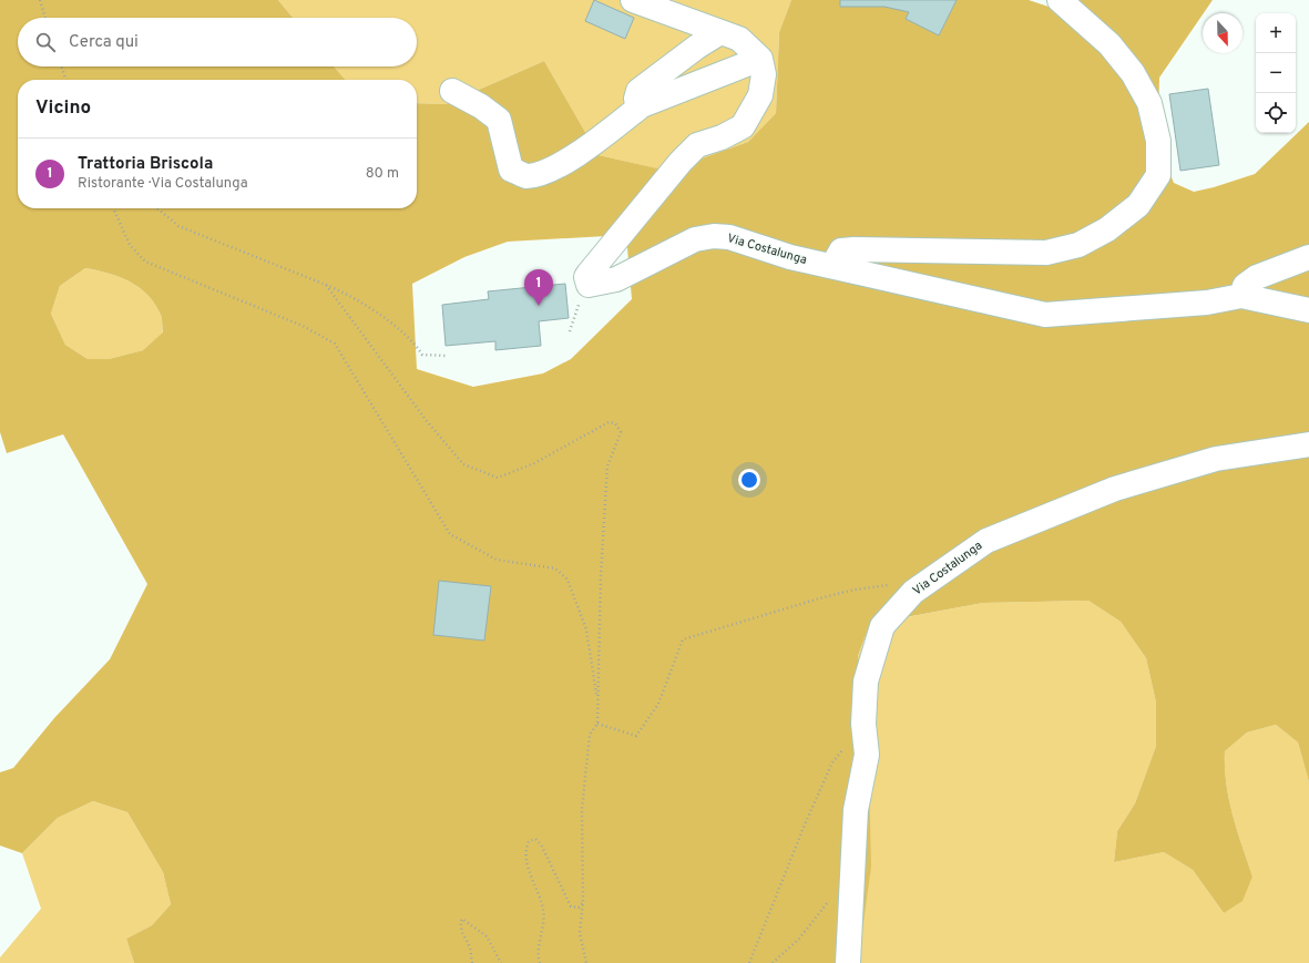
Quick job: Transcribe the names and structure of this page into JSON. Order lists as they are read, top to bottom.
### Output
{
  "streets": {
    "street": ["Via Costalunga"]
  },
  "north": "bottom",
  "page": {
    "map_buttons": ["+", "−"],
    "search": "Cerca qui",
    "heading": "Vicino",
    "list": [
      {
        "mark": "1",
        "name": "Trattoria Briscola",
        "note": "Ristorante · Via Costalunga",
        "value": "80 m"
      }
    ],
    "pins": "1"
  }
}
